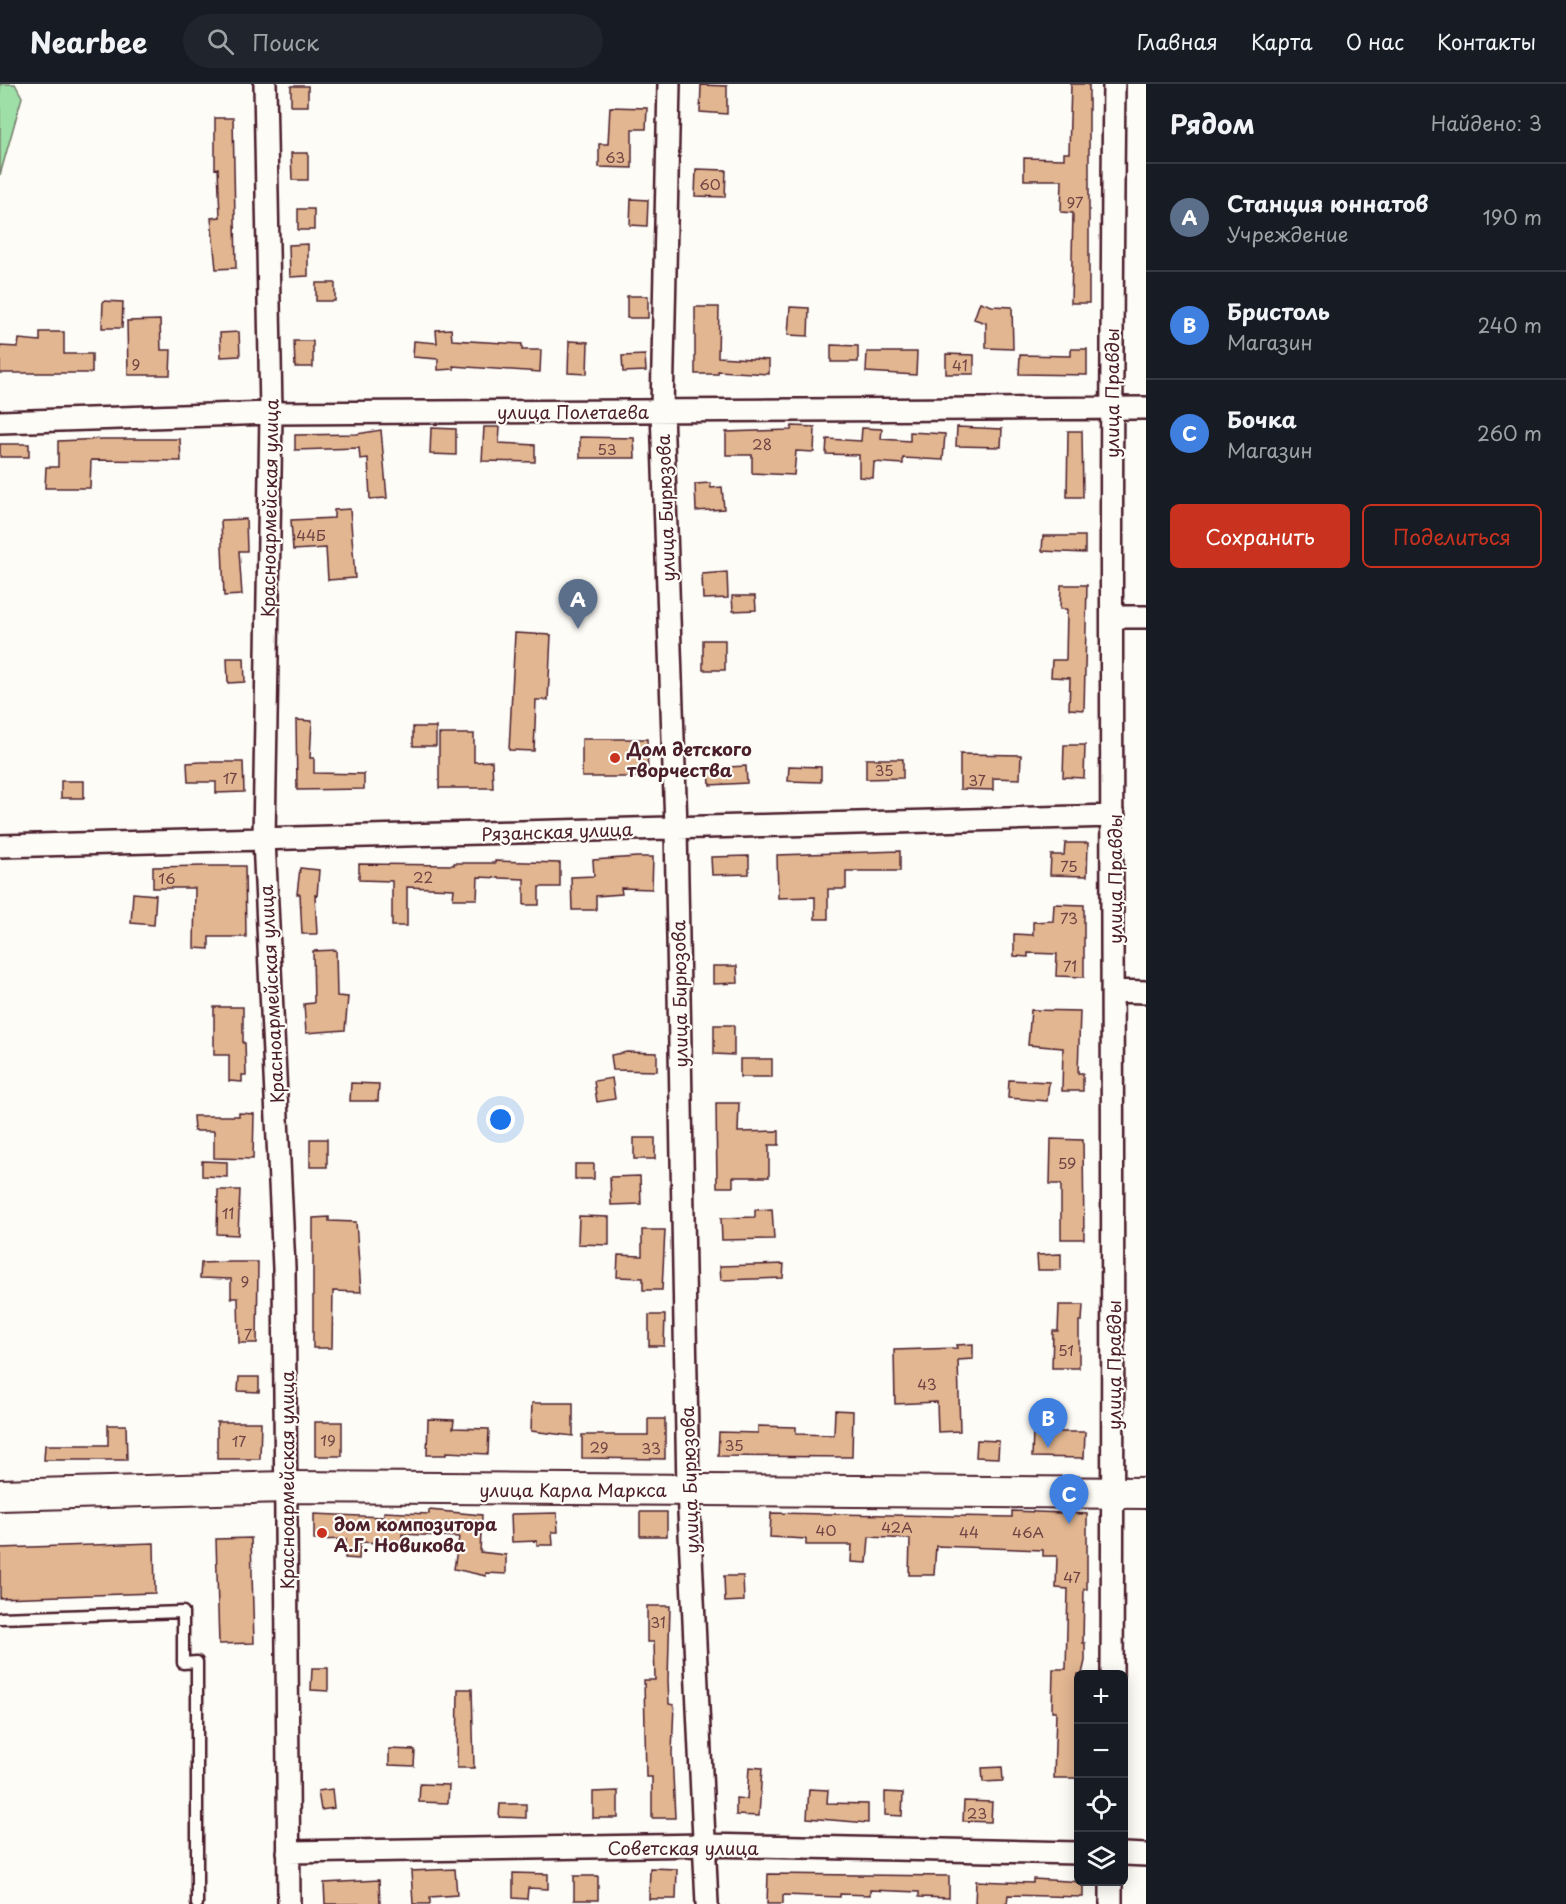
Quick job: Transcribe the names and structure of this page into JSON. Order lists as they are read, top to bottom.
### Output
{
  "streets": {
    "main road": ["улица Карла Маркса"],
    "street": [
      "улица Правды",
      "улица Полетаева",
      "Красноармейская улица",
      "улица Бирюзова",
      "Рязанская улица",
      "Советская улица"
    ]
  },
  "crossings": [
    ["улица Правды", "улица Полетаева"],
    ["улица Правды", "Рязанская улица"],
    ["улица Правды", "улица Карла Маркса"],
    ["улица Полетаева", "Красноармейская улица"],
    ["улица Полетаева", "улица Бирюзова"],
    ["Красноармейская улица", "Рязанская улица"],
    ["Красноармейская улица", "улица Карла Маркса"],
    ["Красноармейская улица", "Советская улица"],
    ["улица Бирюзова", "Рязанская улица"],
    ["улица Бирюзова", "улица Карла Маркса"],
    ["улица Бирюзова", "Советская улица"]
  ],
  "places": ["Дом детского творчества", "дом композитора А.Г. Новикова"],
  "house_numbers": [
    "63",
    "60",
    "97",
    "9",
    "41",
    "28",
    "53",
    "44Б",
    "35",
    "17",
    "37",
    "75",
    "22",
    "16",
    "73",
    "71",
    "59",
    "11",
    "9",
    "7",
    "51",
    "43",
    "19",
    "17",
    "35",
    "29",
    "33",
    "42А",
    "40",
    "44",
    "46А",
    "47",
    "31",
    "23"
  ],
  "page": {
    "header": "Nearbee",
    "search": "Поиск",
    "nav": [
      "Главная",
      "Карта",
      "О нас",
      "Контакты"
    ],
    "heading": ["Рядом", "Найдено: 3"],
    "list": [
      {
        "mark": "A",
        "name": "Станция юннатов",
        "note": "Учреждение",
        "value": "190 m"
      },
      {
        "mark": "B",
        "name": "Бристоль",
        "note": "Магазин",
        "value": "240 m"
      },
      {
        "mark": "C",
        "name": "Бочка",
        "note": "Магазин",
        "value": "260 m"
      }
    ],
    "buttons": ["Сохранить", "Поделиться"],
    "pins": ["A", "B", "C"],
    "map_buttons": ["+", "−"]
  }
}
